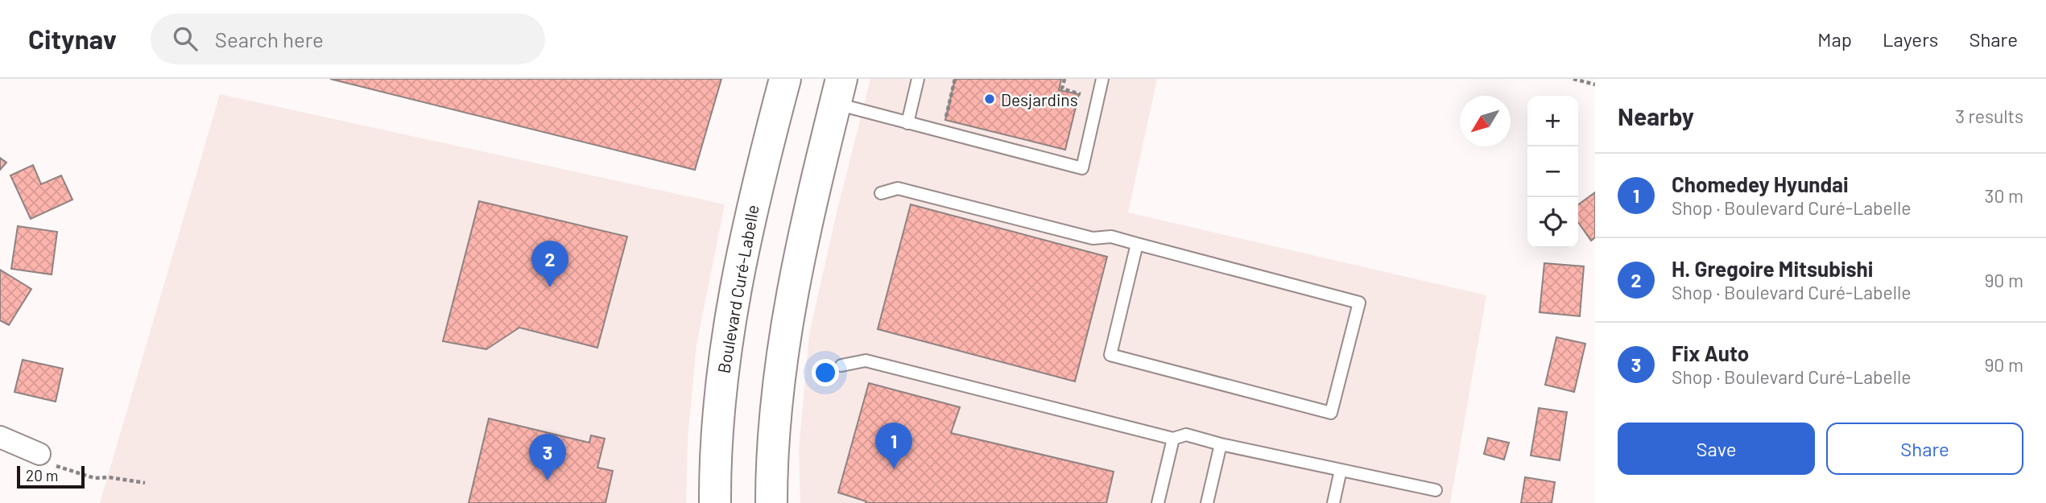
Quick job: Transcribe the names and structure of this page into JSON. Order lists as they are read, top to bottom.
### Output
{
  "streets": {
    "main road": ["Boulevard Curé-Labelle"]
  },
  "places": ["Desjardins"],
  "scale_bar": "20 m",
  "north": "bottom left",
  "page": {
    "header": "Citynav",
    "search": "Search here",
    "nav": ["Map", "Layers", "Share"],
    "heading": ["Nearby", "3 results"],
    "map_buttons": ["+", "−"],
    "list": [
      {
        "mark": "1",
        "name": "Chomedey Hyundai",
        "note": "Shop · Boulevard Curé-Labelle",
        "value": "30 m"
      },
      {
        "mark": "2",
        "name": "H. Gregoire Mitsubishi",
        "note": "Shop · Boulevard Curé-Labelle",
        "value": "90 m"
      },
      {
        "mark": "3",
        "name": "Fix Auto",
        "note": "Shop · Boulevard Curé-Labelle",
        "value": "90 m"
      }
    ],
    "pins": ["2", "1", "3"],
    "buttons": ["Save", "Share"],
    "scale": "20 m"
  }
}
